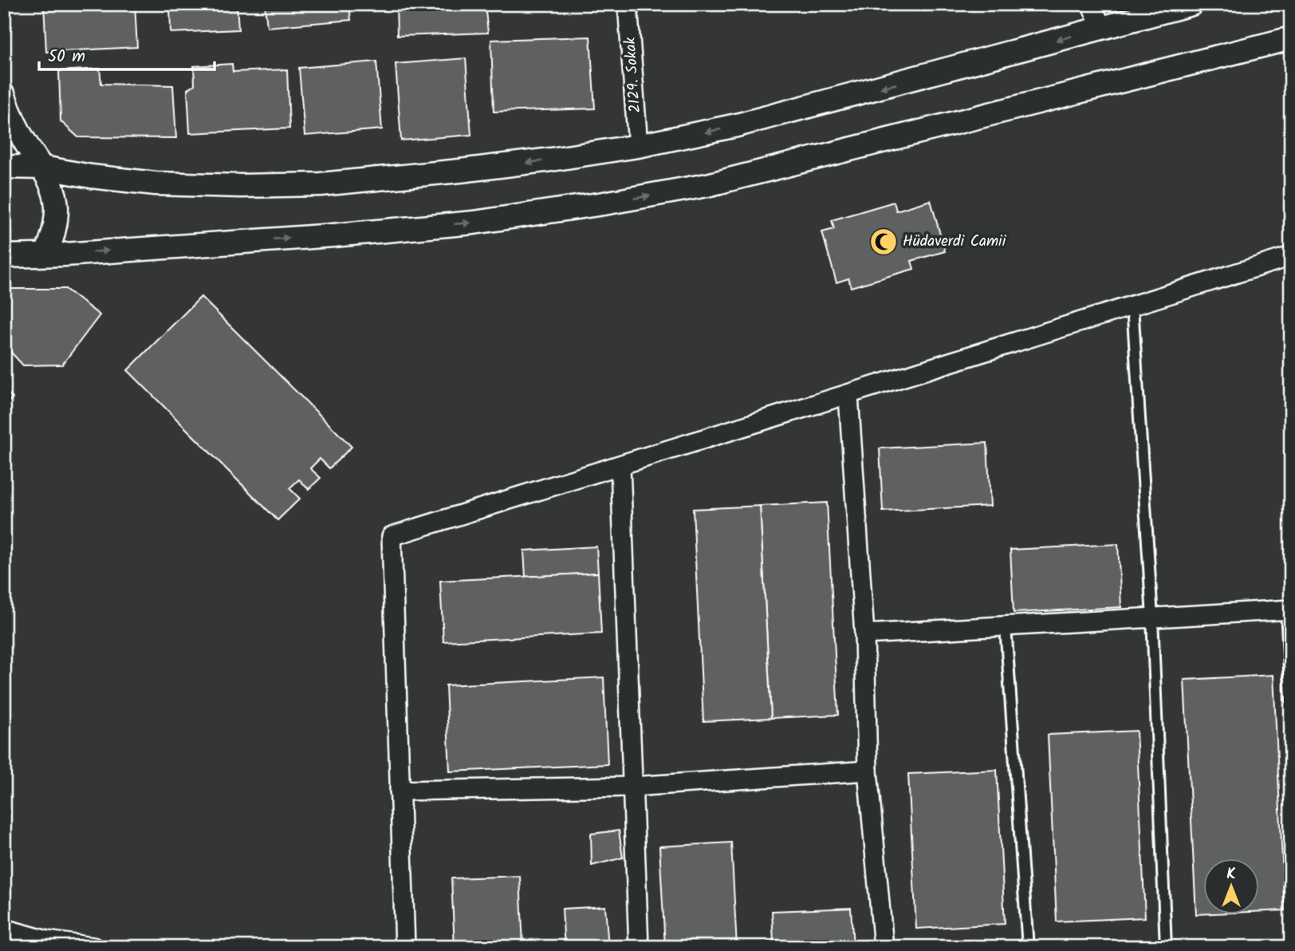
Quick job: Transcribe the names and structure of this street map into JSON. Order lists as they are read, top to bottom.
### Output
{
  "streets": {
    "street": ["2129. Sokak"]
  },
  "places": {
    "mosque": ["Hüdaverdi Camii"]
  },
  "scale_bar": "50 m",
  "north": "top"
}
